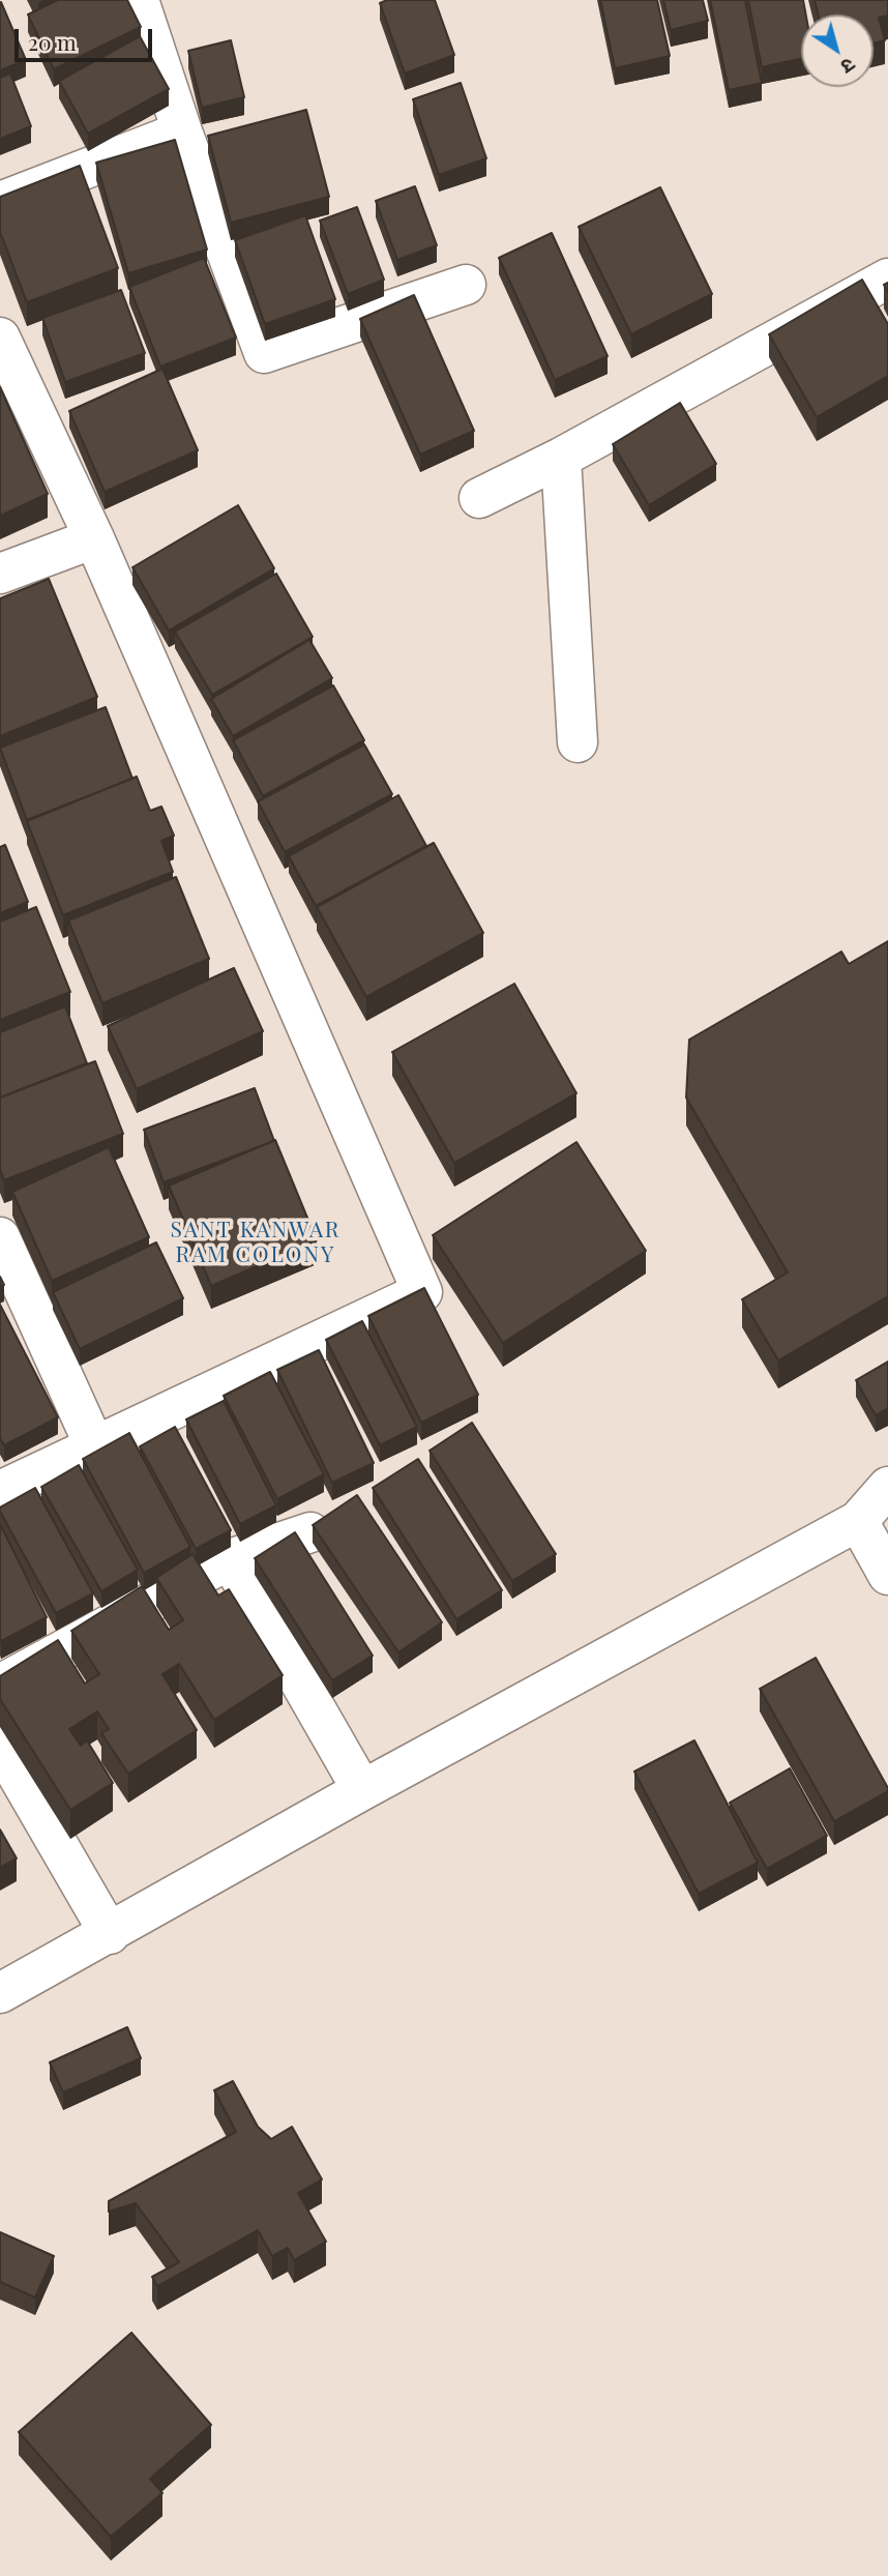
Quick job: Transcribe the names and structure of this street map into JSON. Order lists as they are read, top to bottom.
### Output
{
  "districts": ["SANT KANWAR RAM COLONY"],
  "scale_bar": "20 m",
  "north": "bottom right"
}
